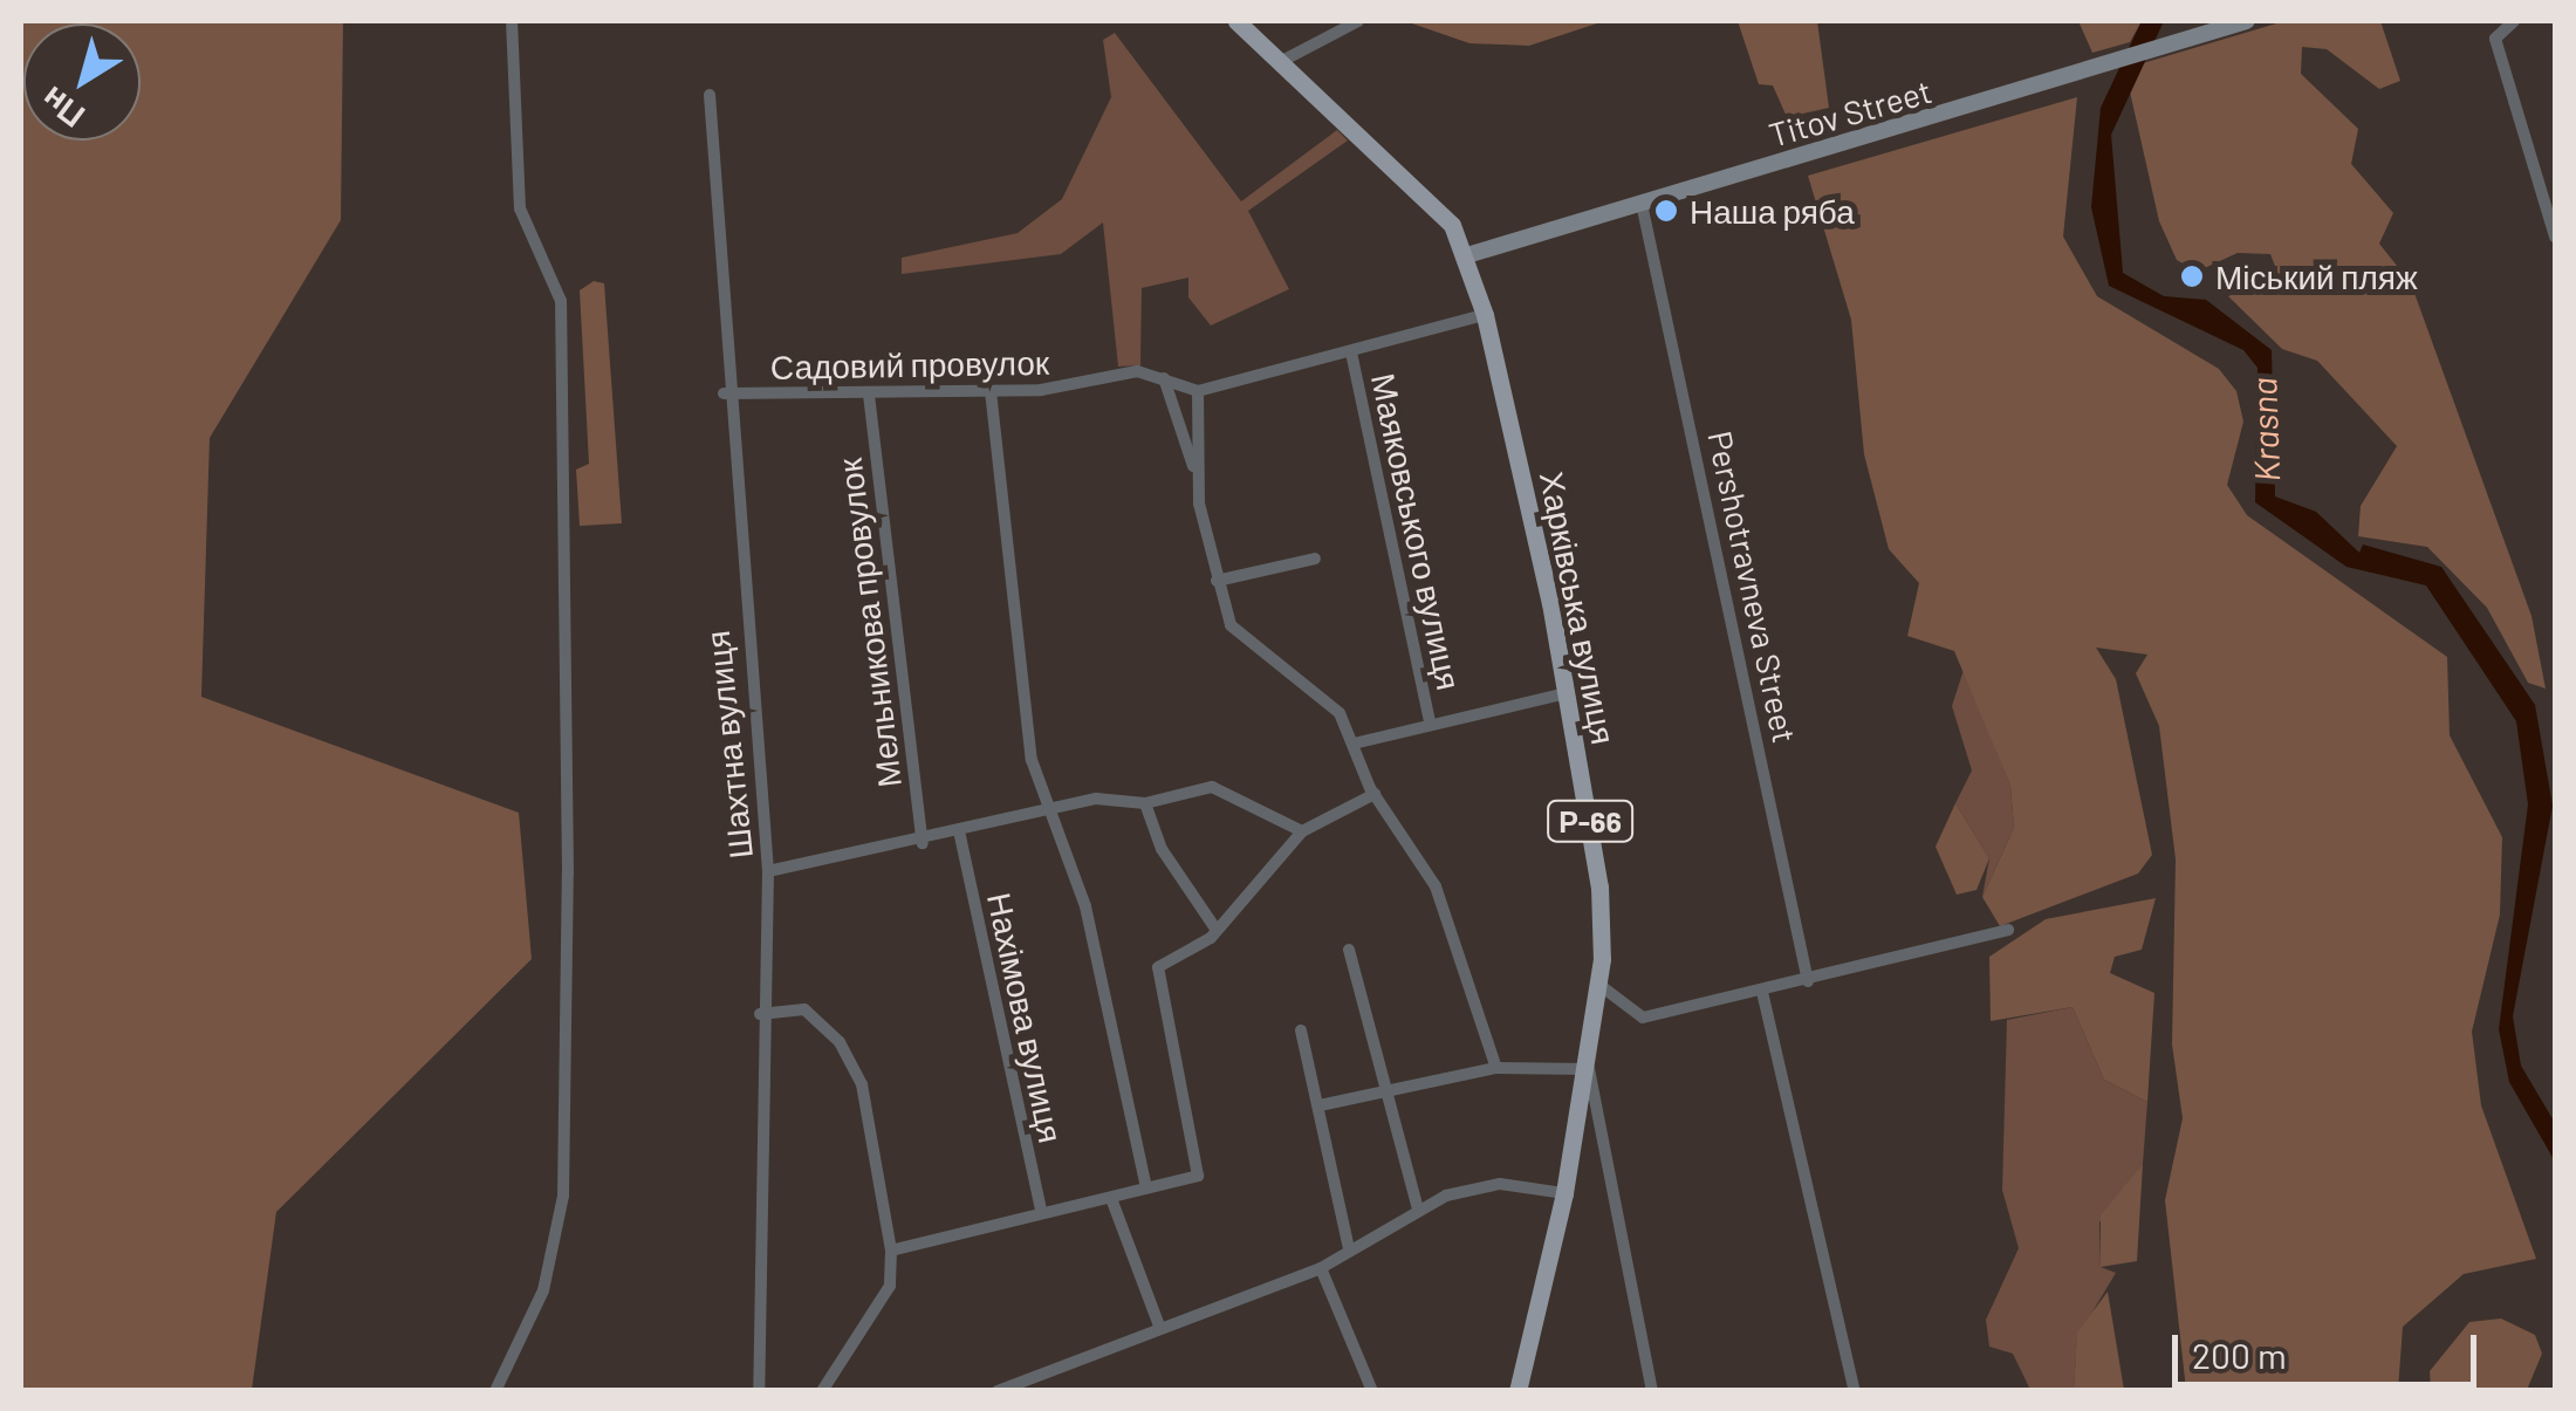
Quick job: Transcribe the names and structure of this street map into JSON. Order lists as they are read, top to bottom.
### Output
{
  "streets": {
    "main road": ["Харківська вулиця", "Р-66"],
    "street": [
      "Titov Street",
      "Садовий провулок",
      "Маяковського вулиця",
      "Pershotravneva Street",
      "Мельникова провулок",
      "Шахтна вулиця",
      "Нахімова вулиця"
    ]
  },
  "crossings": [
    ["Titov Street", "Pershotravneva Street"],
    ["Titov Street", "Харківська вулиця"],
    ["Titov Street", "Р-66"],
    ["Садовий провулок", "Мельникова провулок"],
    ["Садовий провулок", "Шахтна вулиця"],
    ["Харківська вулиця", "Р-66"]
  ],
  "water": ["Krasna"],
  "places": ["Наша ряба", "Міський пляж"],
  "scale_bar": "200 m",
  "north": "bottom left"
}
